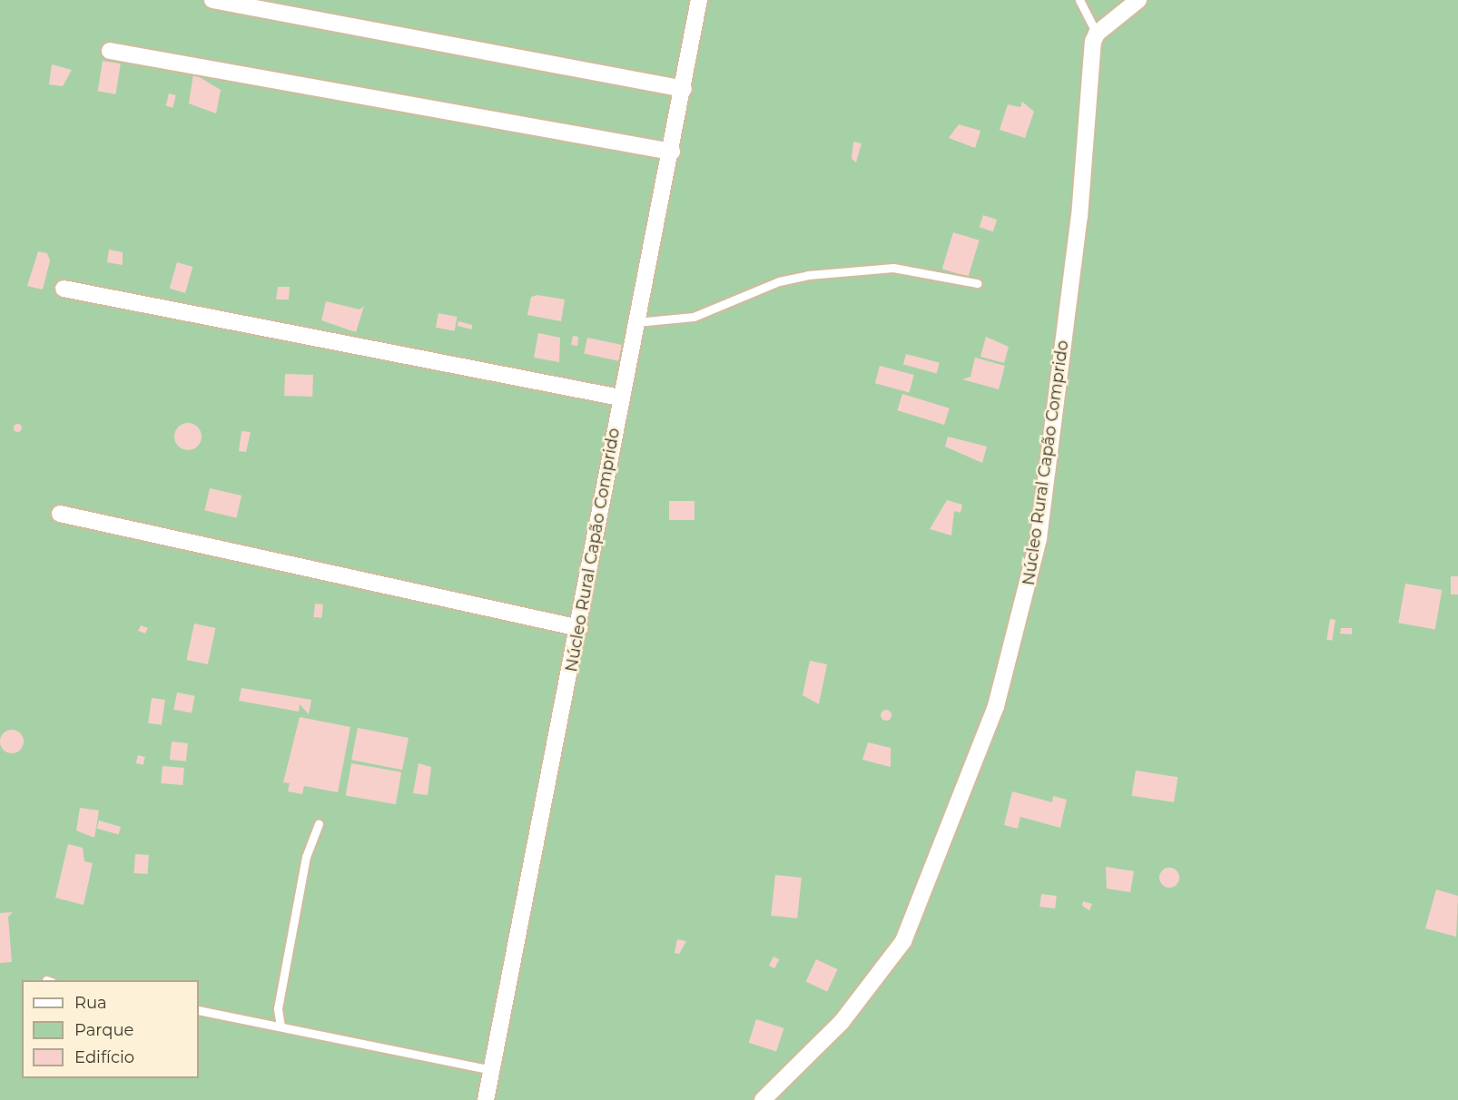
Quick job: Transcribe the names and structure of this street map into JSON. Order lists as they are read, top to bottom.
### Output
{
  "streets": {
    "street": ["Núcleo Rural Capão Comprido"]
  },
  "legend": ["Rua", "Parque", "Edifício"]
}
